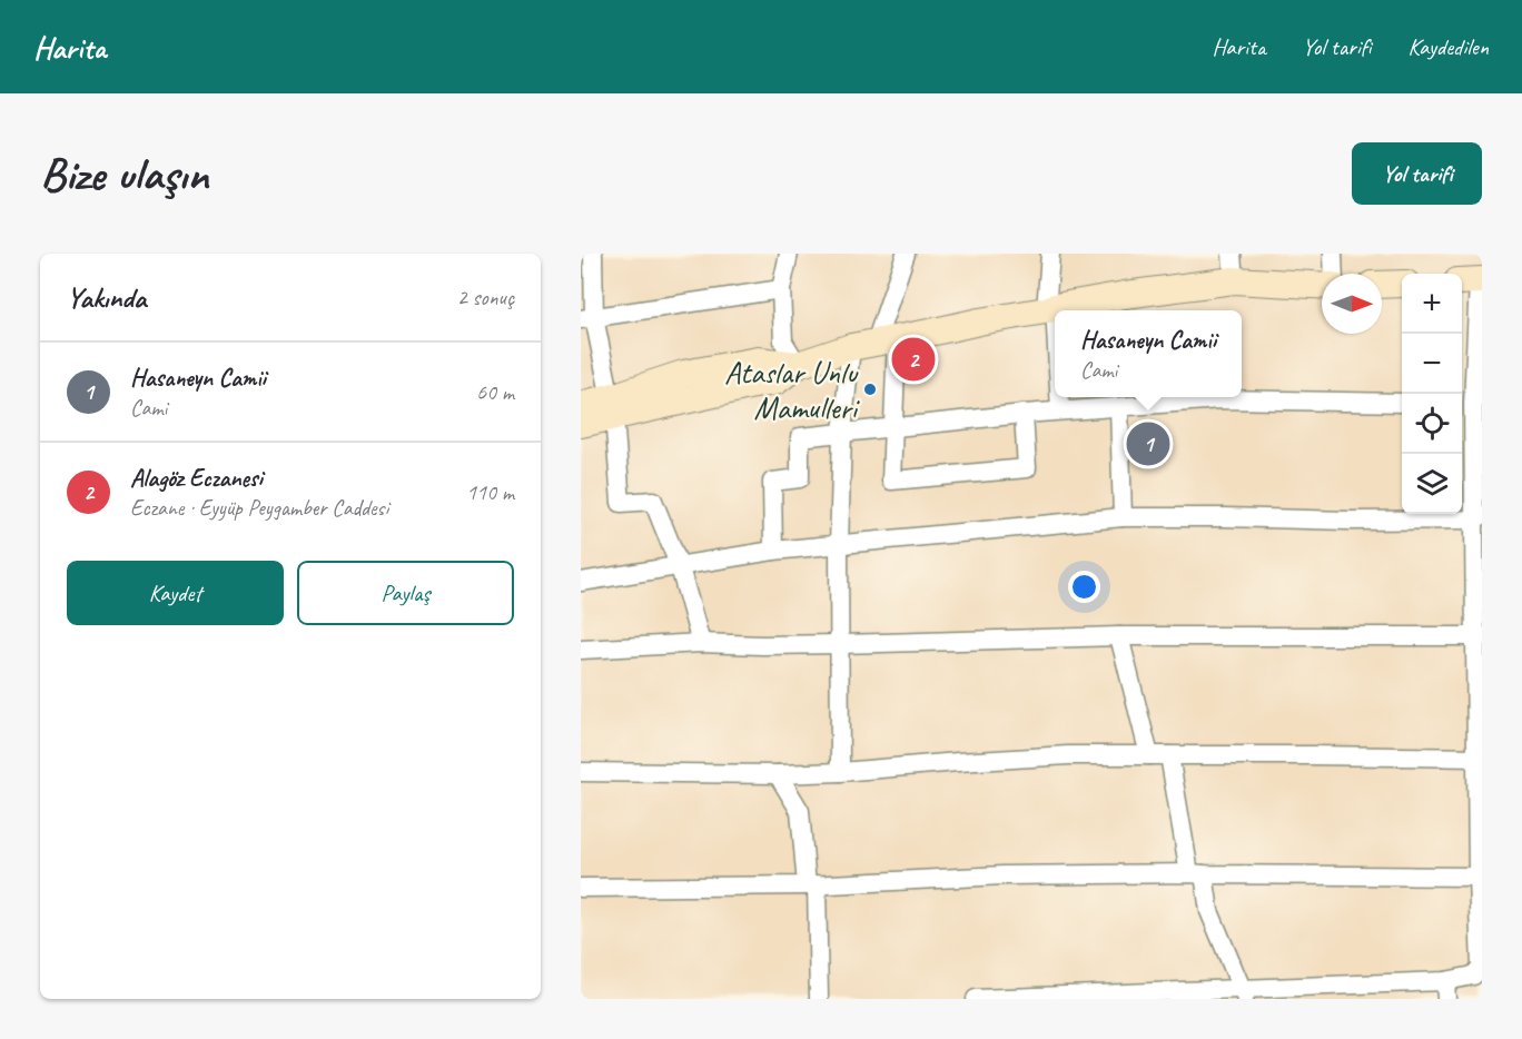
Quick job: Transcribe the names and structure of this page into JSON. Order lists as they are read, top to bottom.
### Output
{
  "places": ["Ataslar Unlu Mamulleri"],
  "north": "right",
  "page": {
    "header": "Harita",
    "nav": ["Harita", "Yol tarifi", "Kaydedilen"],
    "buttons": [
      "Yol tarifi",
      ["Kaydet", "Paylaş"]
    ],
    "title": "Bize ulaşın",
    "heading": ["Yakında", "2 sonuç"],
    "map_buttons": ["+", "−"],
    "popup": ["Hasaneyn Camii", "Cami"],
    "pins": ["2", "1"],
    "list": [
      {
        "mark": "1",
        "name": "Hasaneyn Camii",
        "note": "Cami",
        "value": "60 m"
      },
      {
        "mark": "2",
        "name": "Alagöz Eczanesi",
        "note": "Eczane · Eyyüp Peygamber Caddesi",
        "value": "110 m"
      }
    ]
  }
}
